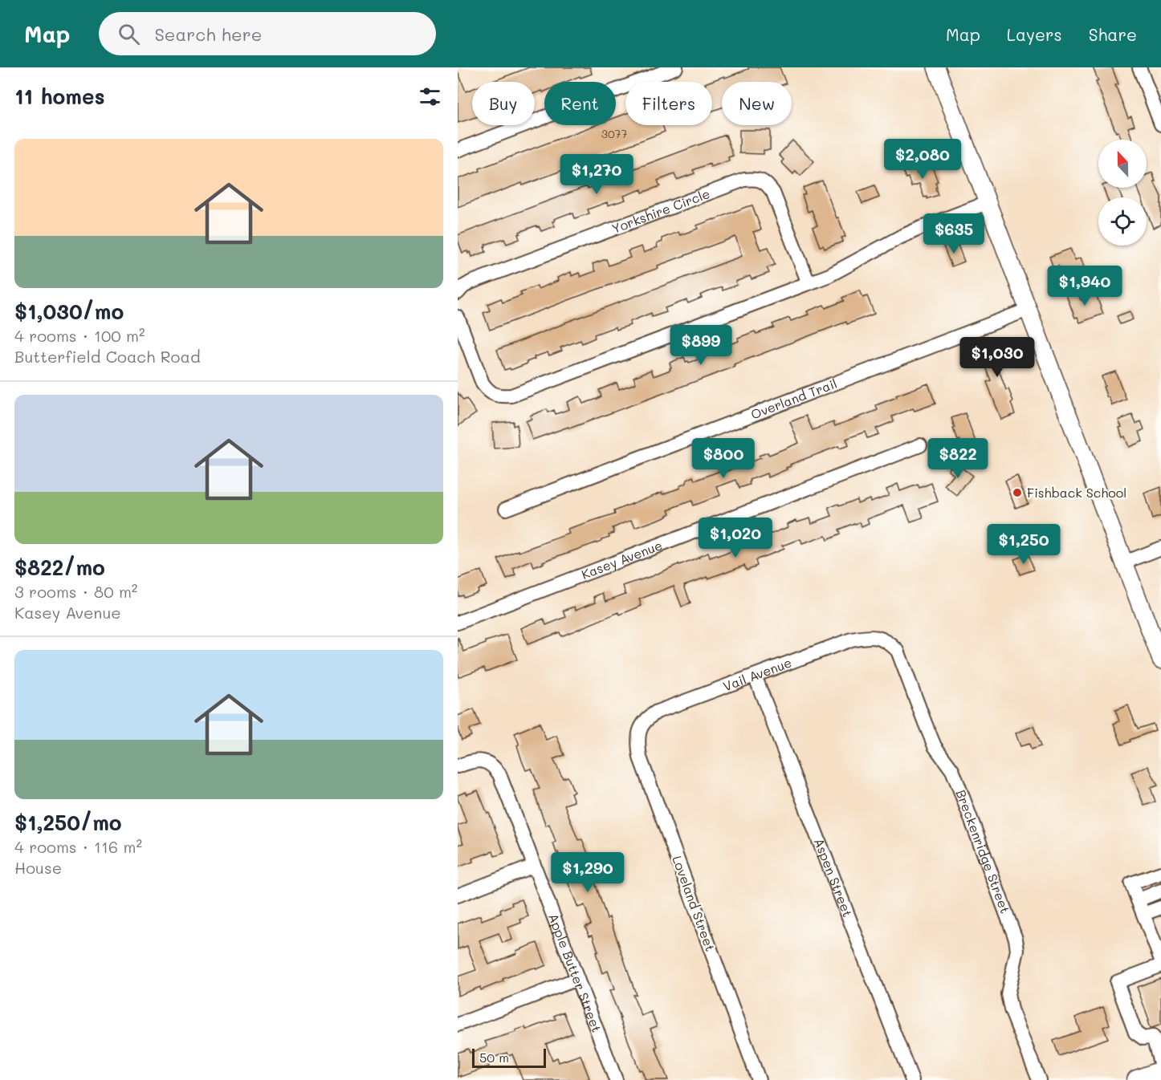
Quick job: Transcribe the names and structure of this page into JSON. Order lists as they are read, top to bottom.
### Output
{
  "streets": {
    "street": [
      "Yorkshire Circle",
      "Overland Trail",
      "Kasey Avenue",
      "Vail Avenue",
      "Breckenridge Street",
      "Aspen Street",
      "Loveland Street",
      "Apple Butter Street"
    ]
  },
  "crossings": [
    ["Vail Avenue", "Breckenridge Street"],
    ["Vail Avenue", "Aspen Street"],
    ["Vail Avenue", "Loveland Street"]
  ],
  "places": ["Fishback School"],
  "house_numbers": ["3077"],
  "scale_bar": "50 m",
  "north": "top",
  "page": {
    "header": "Map",
    "search": "Search here",
    "nav": ["Map", "Layers", "Share"],
    "heading": "11 homes",
    "chip": [
      "Buy",
      "Rent",
      "Filters",
      "New"
    ],
    "list": [
      {
        "name": "$1,030/mo",
        "note": "4 rooms · 100 m² · Butterfield Coach Road"
      },
      {
        "name": "$822/mo",
        "note": "3 rooms · 80 m² · Kasey Avenue"
      },
      {
        "name": "$1,250/mo",
        "note": "4 rooms · 116 m² · House"
      }
    ],
    "price": [
      "$2,080",
      "$1,270",
      "$635",
      "$1,940",
      "$899",
      "$1,030",
      "$800",
      "$822",
      "$1,020",
      "$1,250",
      "$1,290"
    ],
    "scale": "50 m"
  }
}
